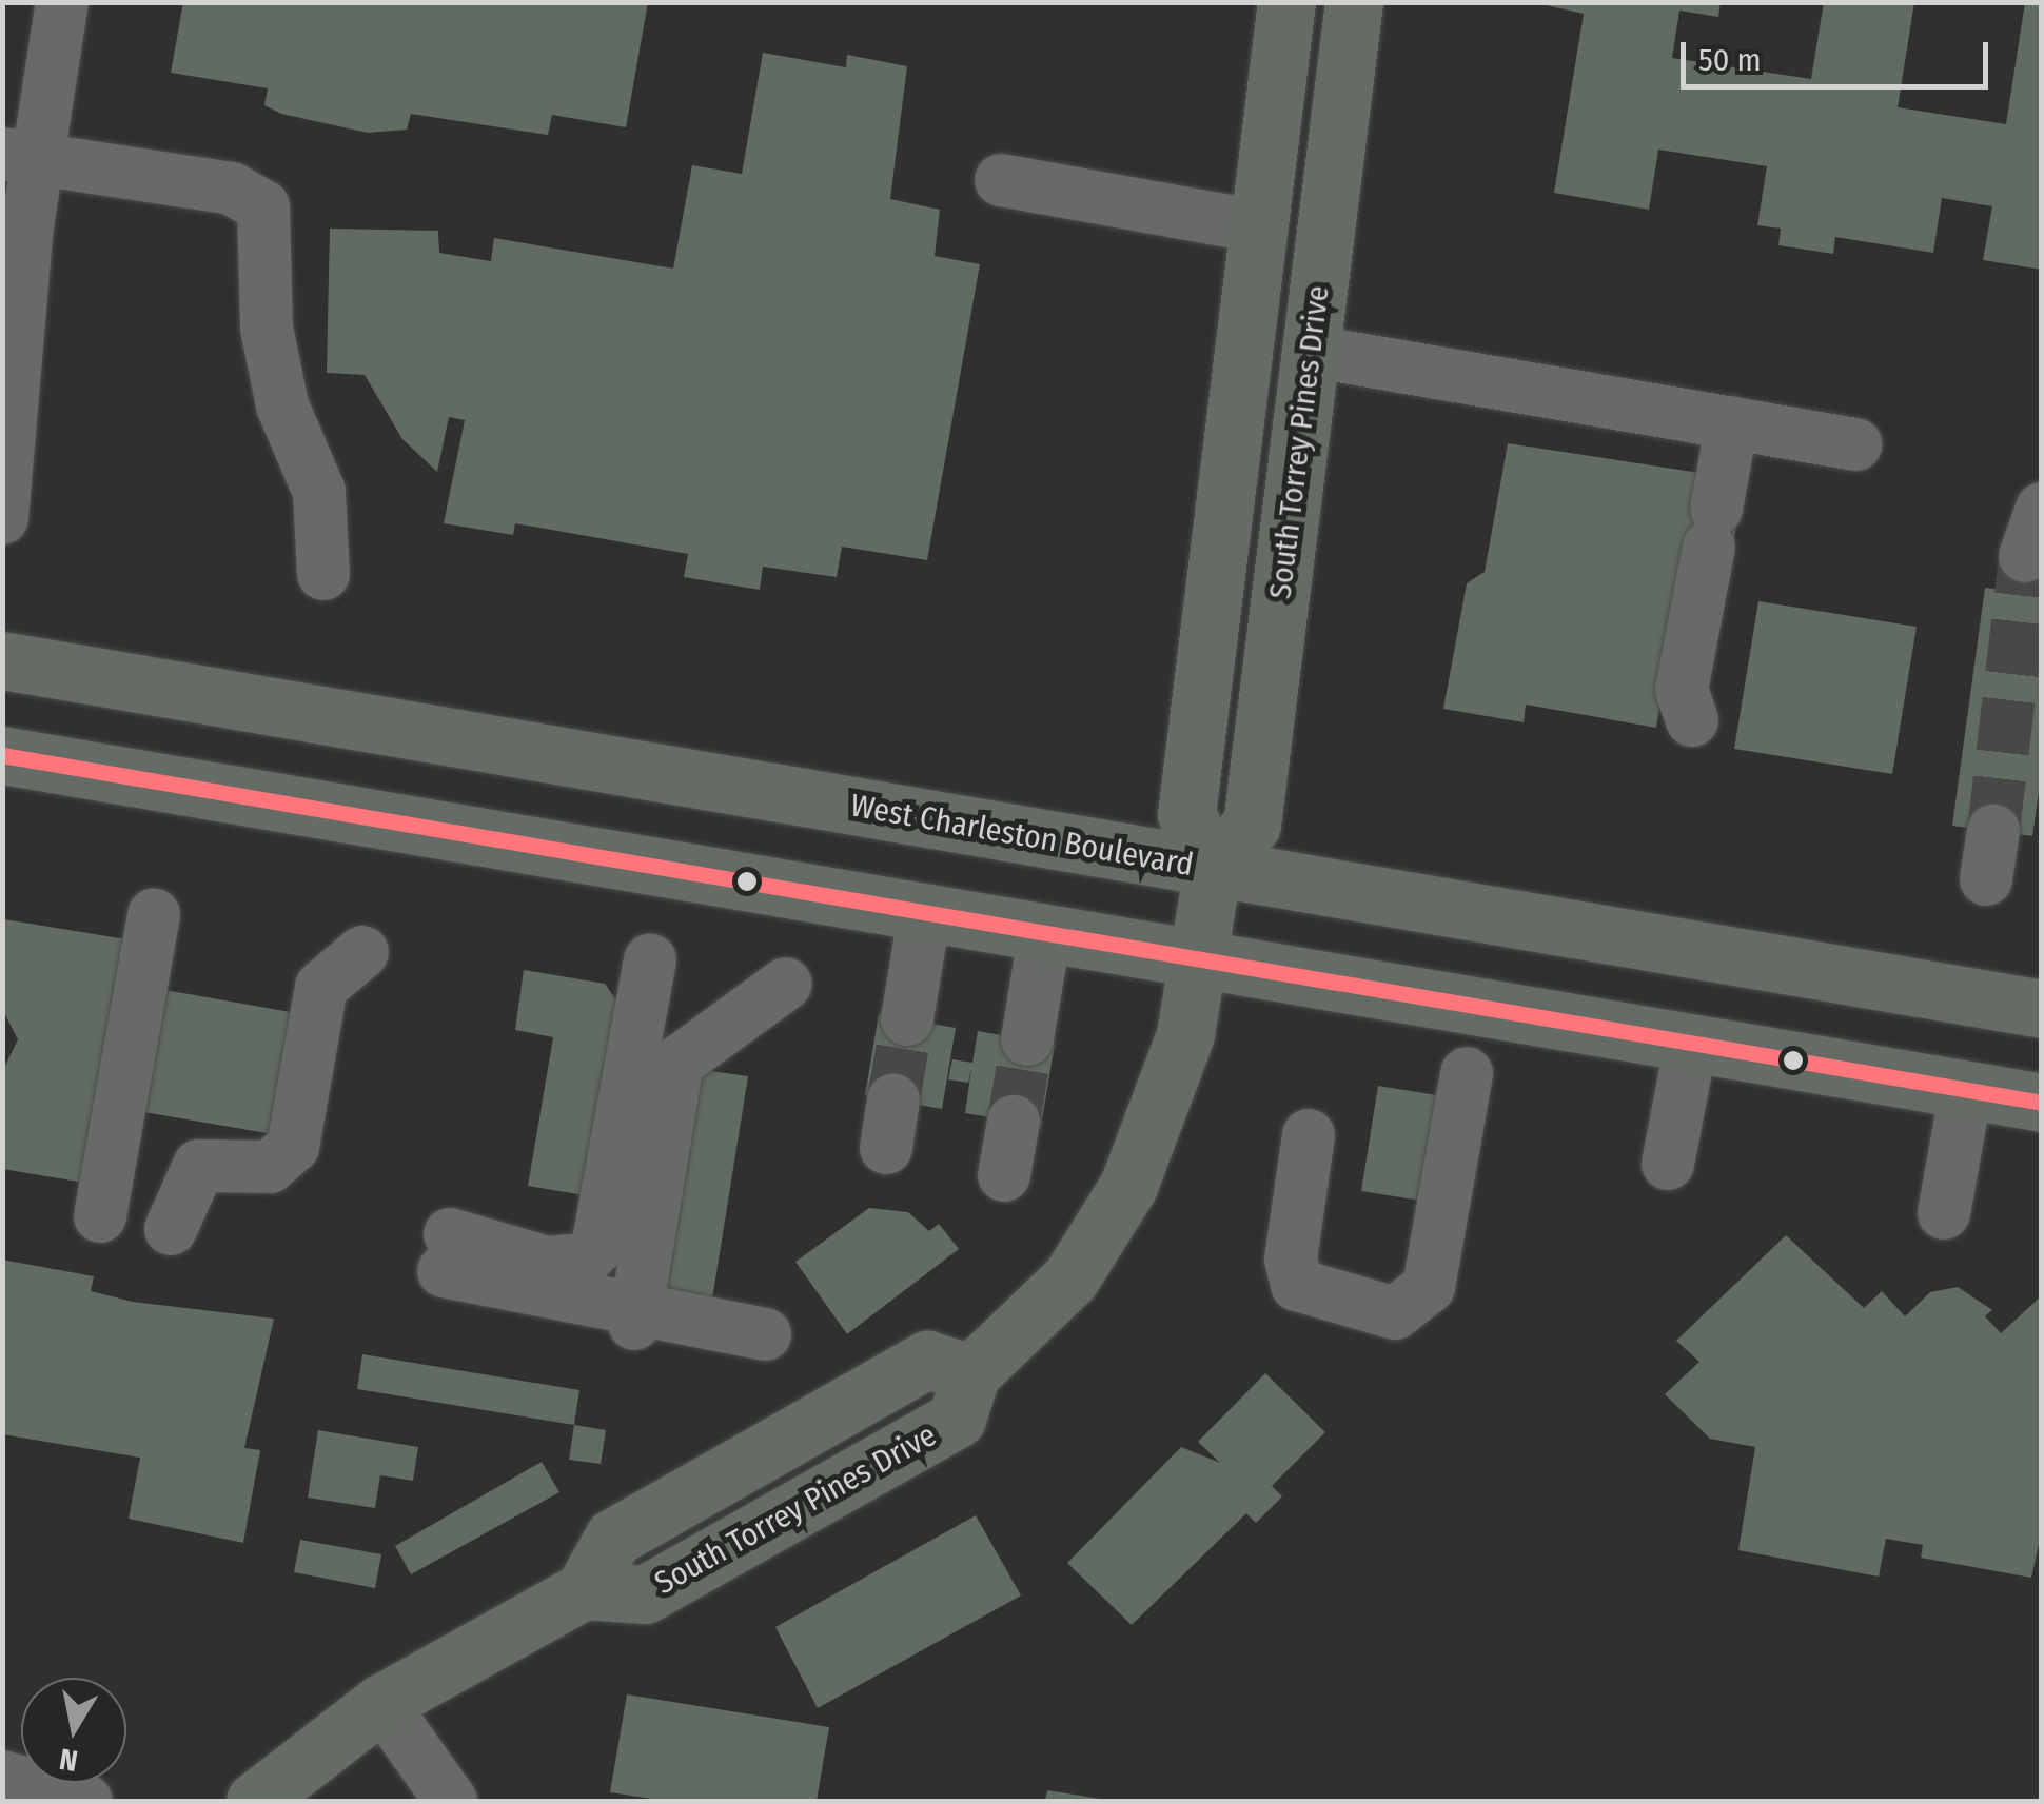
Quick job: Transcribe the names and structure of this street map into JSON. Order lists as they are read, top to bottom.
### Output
{
  "streets": {
    "main road": ["South Torrey Pines Drive", "West Charleston Boulevard"]
  },
  "crossings": [
    ["South Torrey Pines Drive", "West Charleston Boulevard"]
  ],
  "scale_bar": "50 m",
  "north": "bottom"
}
